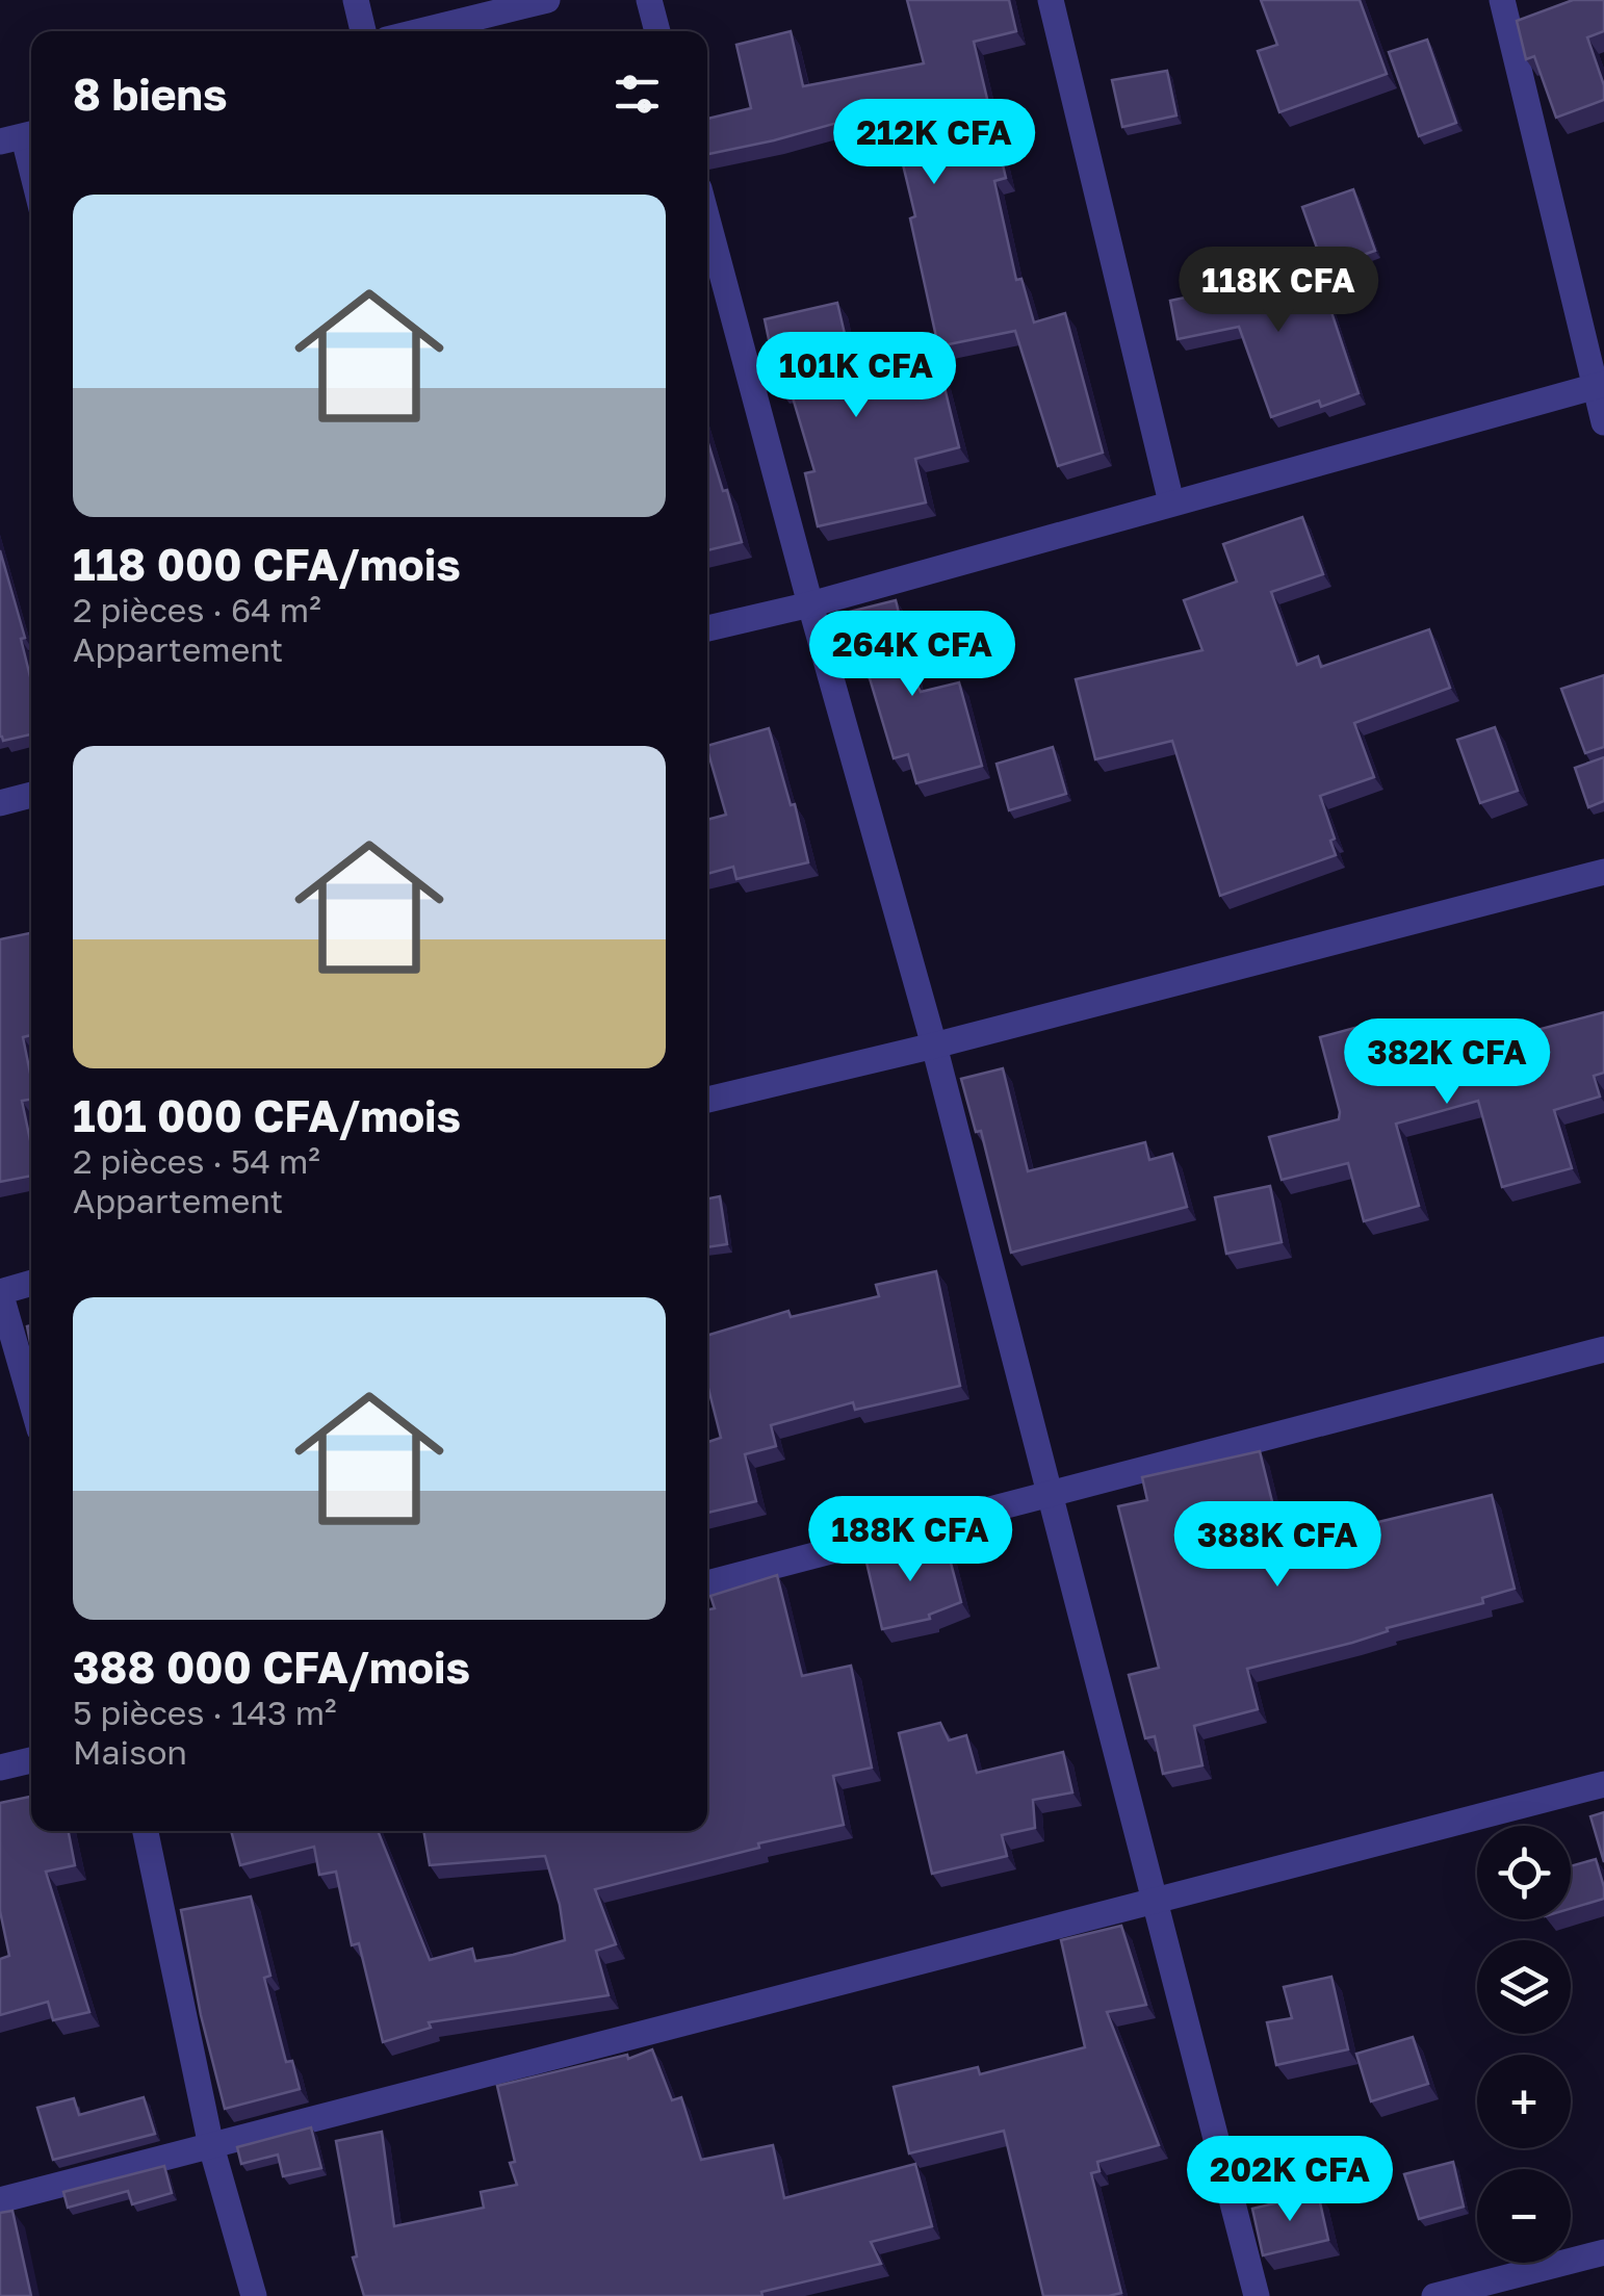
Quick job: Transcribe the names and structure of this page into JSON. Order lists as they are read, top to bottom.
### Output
{
  "page": {
    "heading": "8 biens",
    "price": [
      "212K CFA",
      "118K CFA",
      "101K CFA",
      "264K CFA",
      "382K CFA",
      "188K CFA",
      "388K CFA",
      "202K CFA"
    ],
    "list": [
      {
        "name": "118 000 CFA/mois",
        "note": "2 pièces · 64 m² · Appartement"
      },
      {
        "name": "101 000 CFA/mois",
        "note": "2 pièces · 54 m² · Appartement"
      },
      {
        "name": "388 000 CFA/mois",
        "note": "5 pièces · 143 m² · Maison"
      }
    ],
    "map_buttons": ["+", "−"]
  }
}
